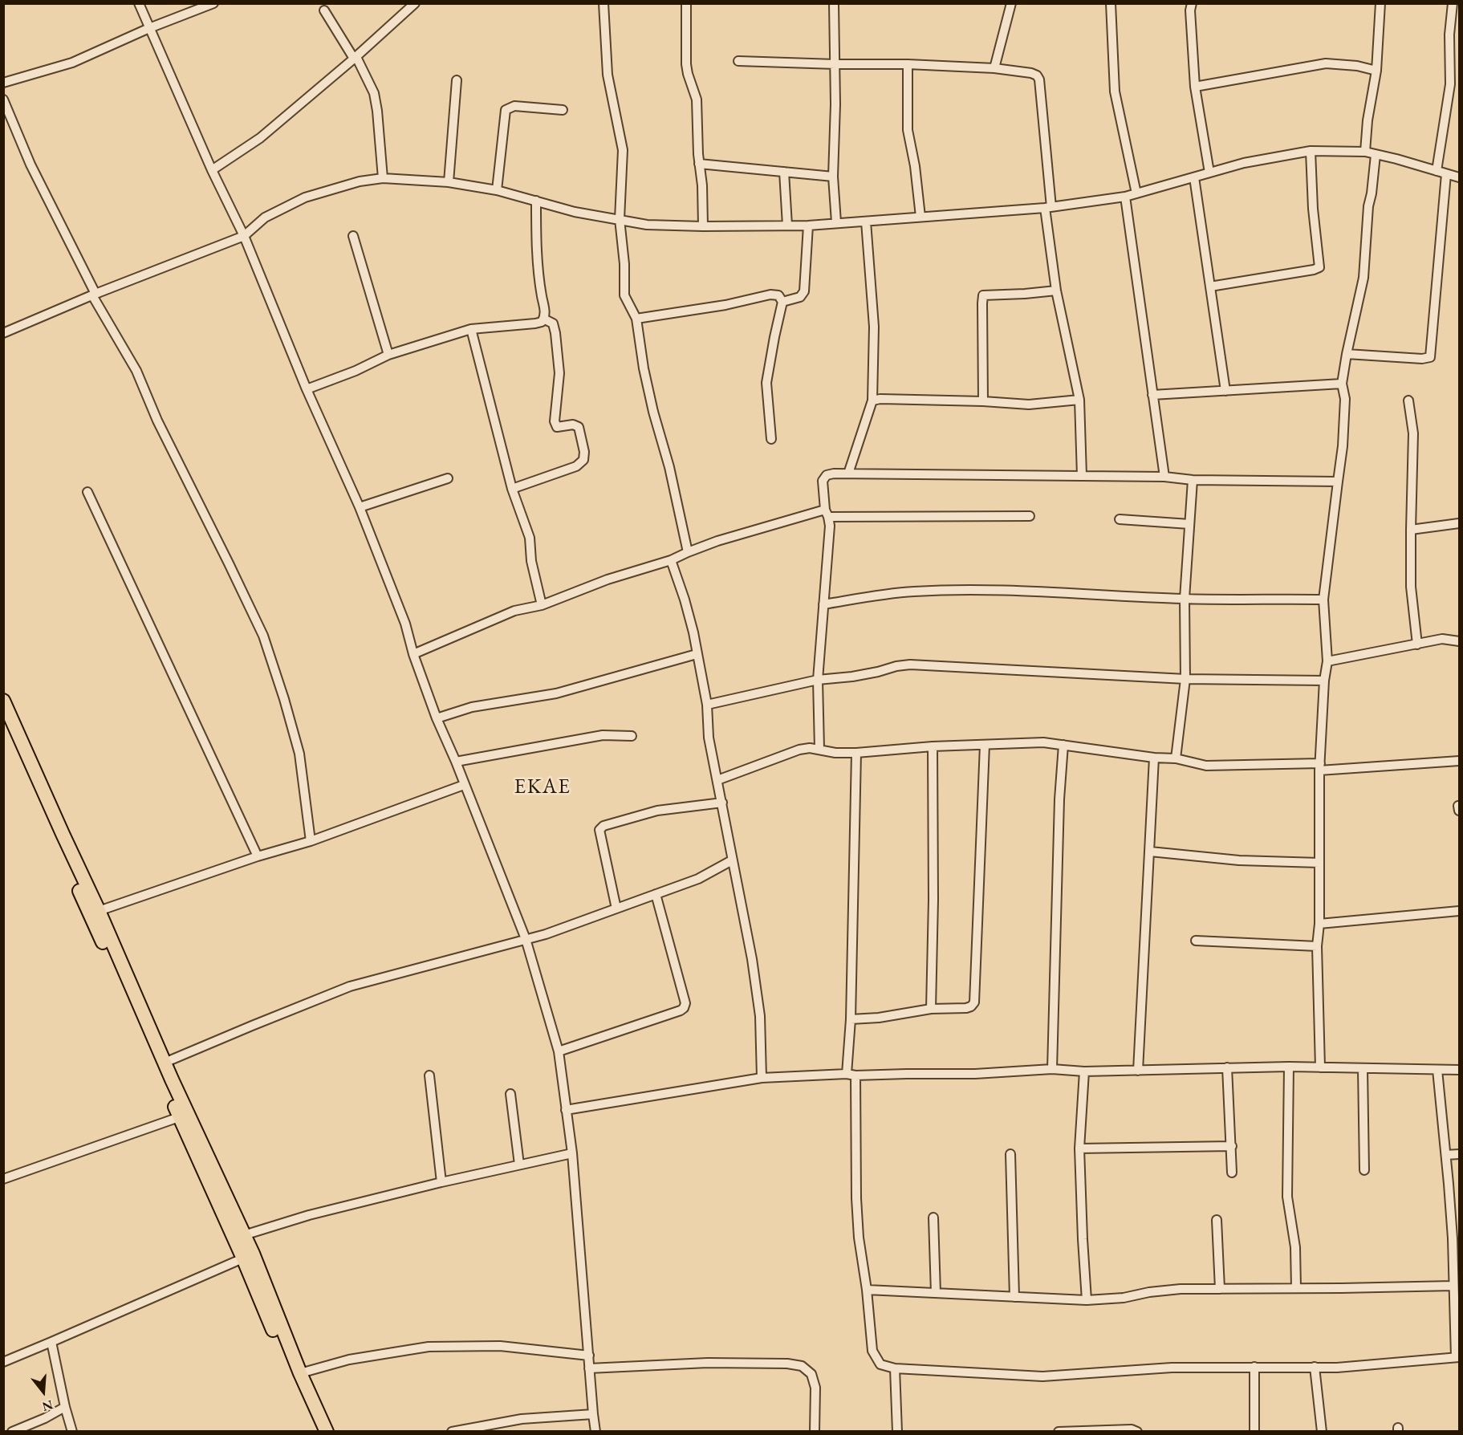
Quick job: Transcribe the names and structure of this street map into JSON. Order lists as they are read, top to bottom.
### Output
{
  "districts": ["EKAE"],
  "north": "bottom"
}
